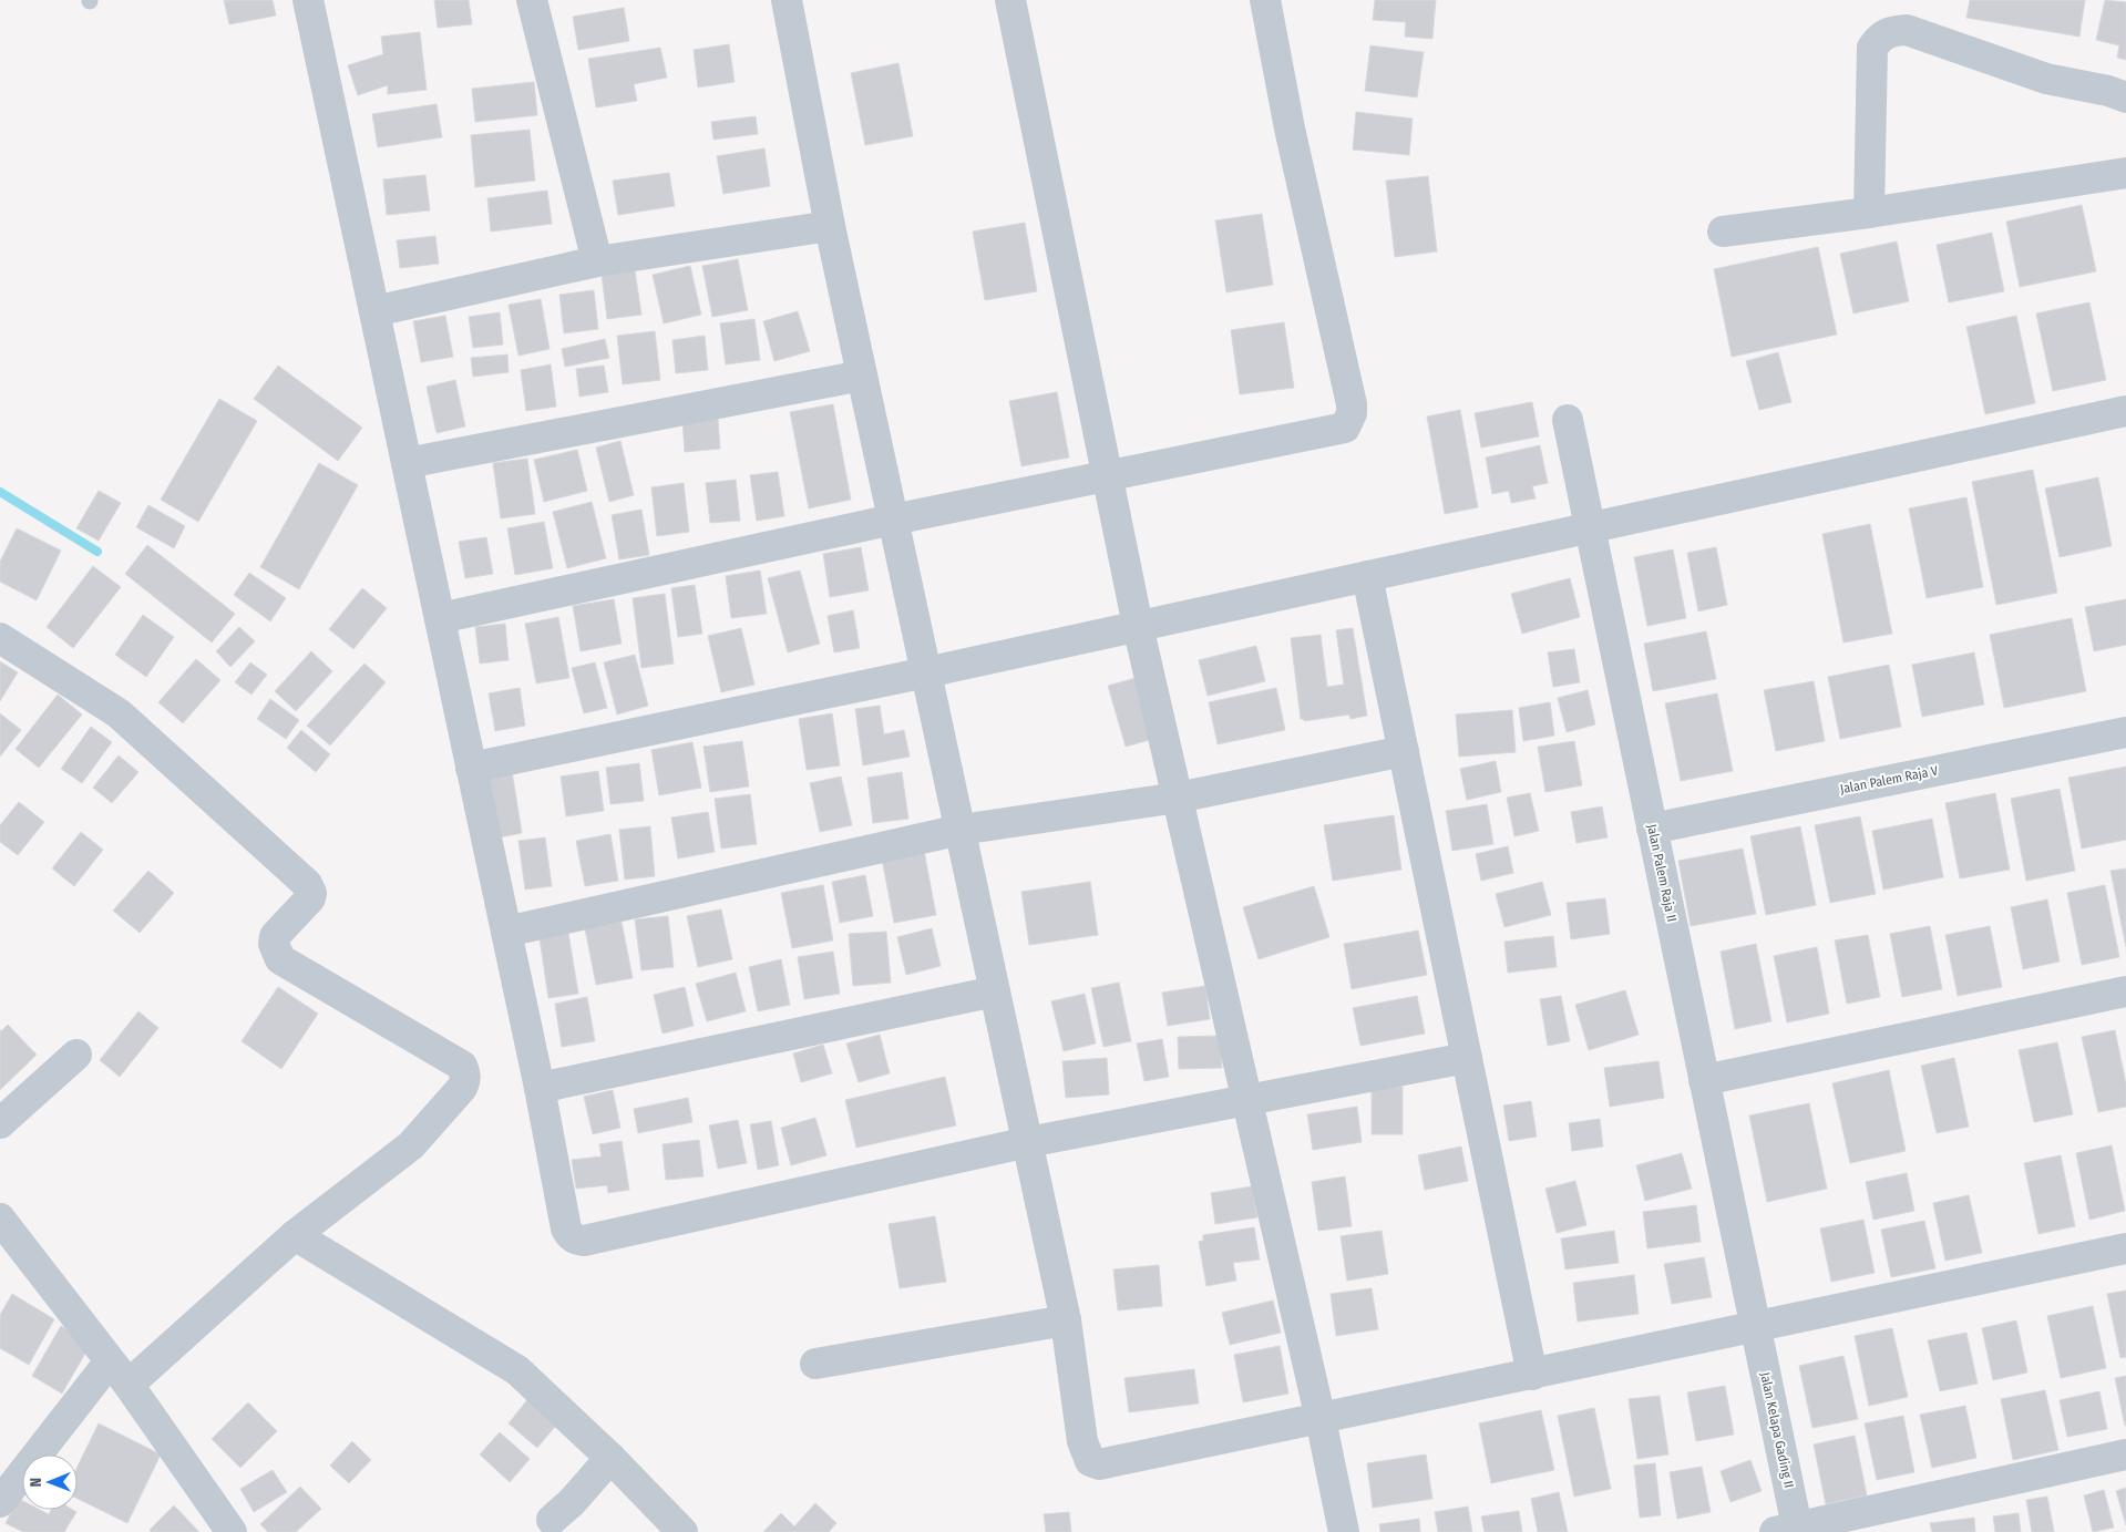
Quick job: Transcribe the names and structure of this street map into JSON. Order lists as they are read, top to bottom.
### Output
{
  "streets": {
    "street": ["Jalan Palem Raja V", "Jalan Palem Raja II", "Jalan Kelapa Gading II"]
  },
  "crossings": [
    ["Jalan Palem Raja V", "Jalan Palem Raja II"],
    ["Jalan Palem Raja II", "Jalan Kelapa Gading II"]
  ],
  "north": "left"
}
